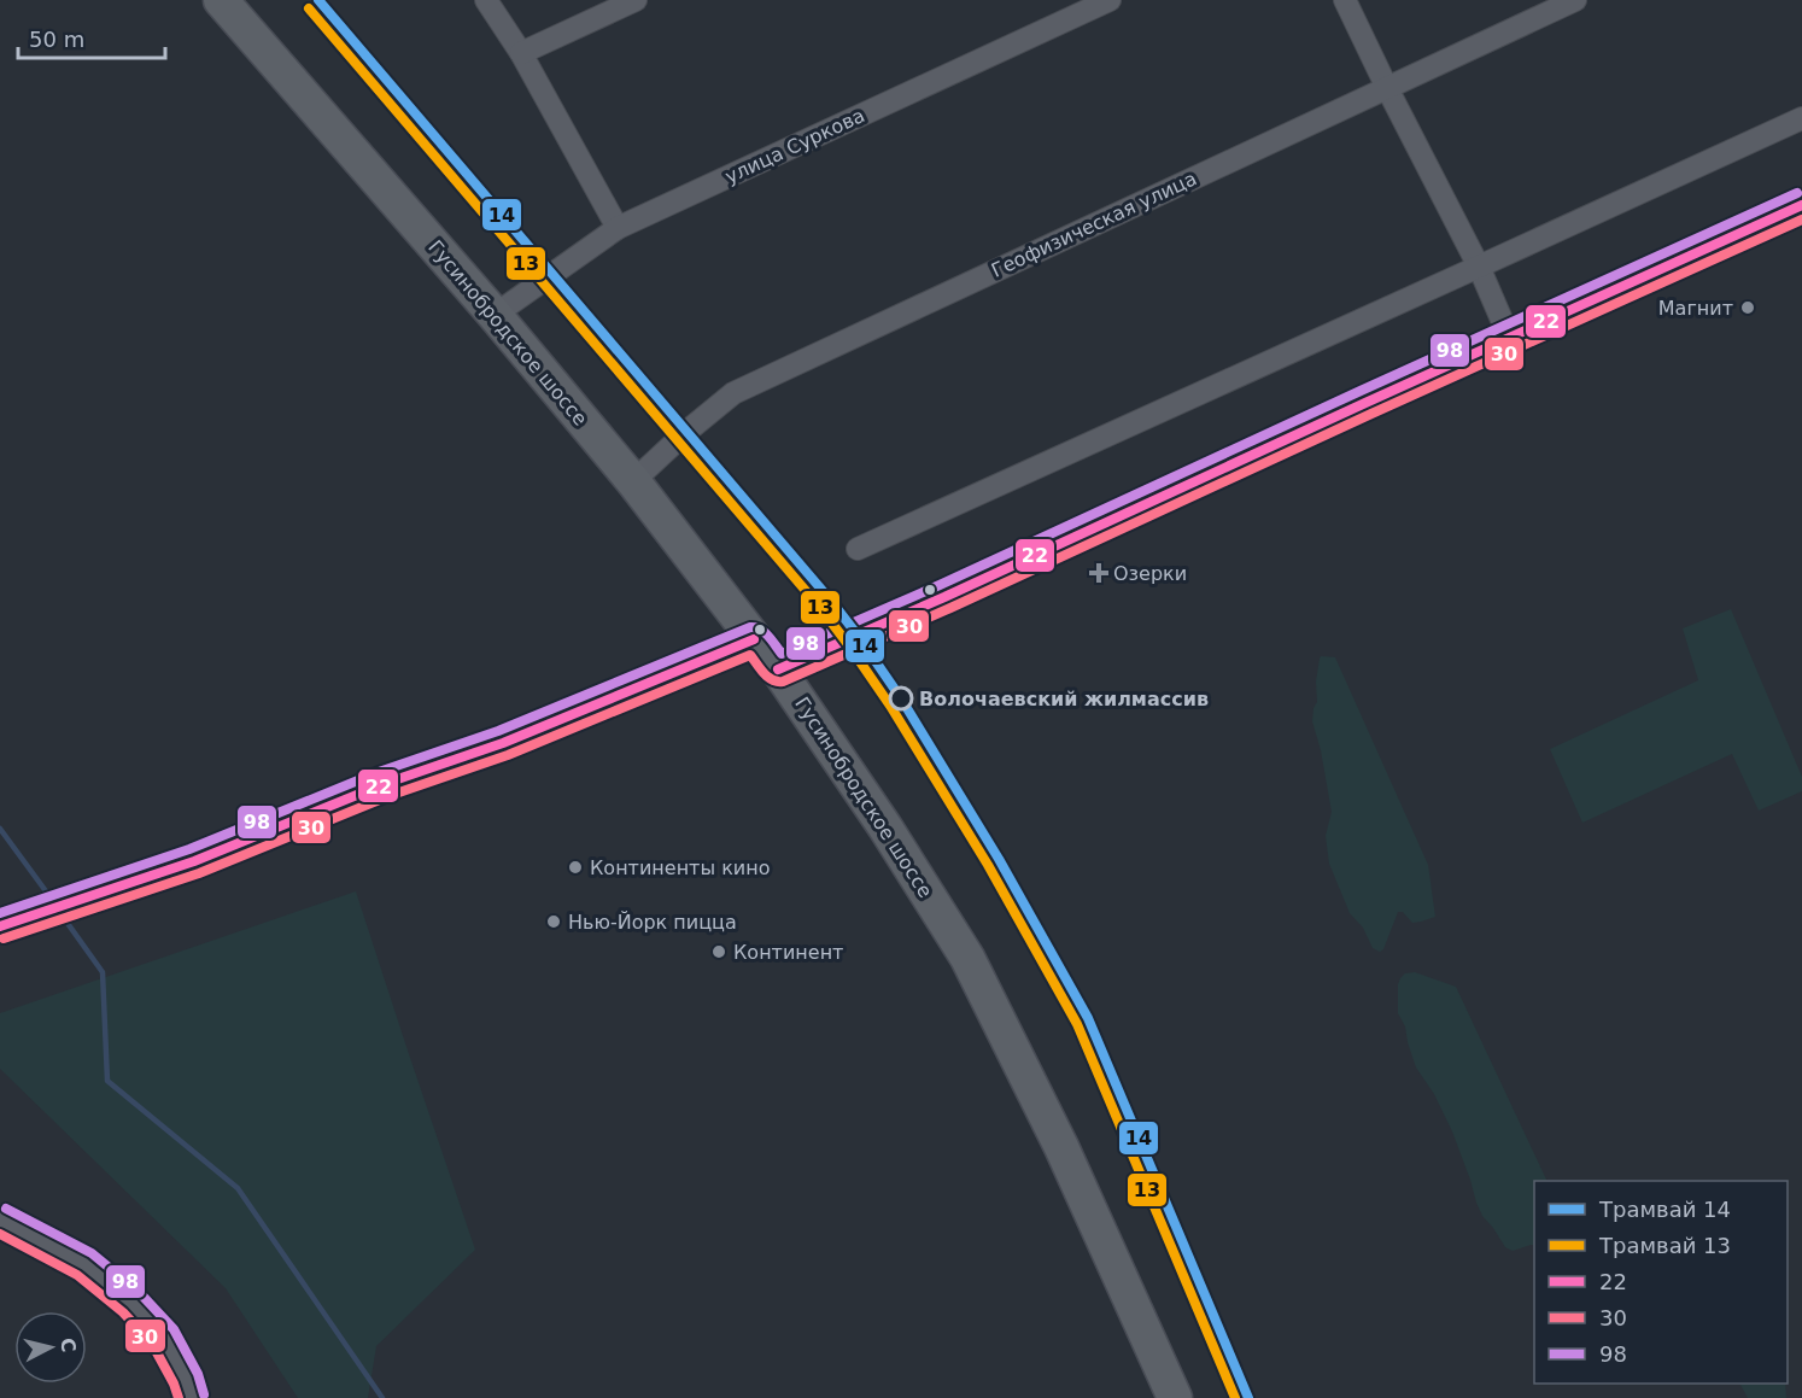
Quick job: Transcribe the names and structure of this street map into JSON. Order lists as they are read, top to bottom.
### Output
{
  "streets": {
    "main road": ["Гусинобродское шоссе"],
    "street": ["улица Суркова", "Геофизическая улица"]
  },
  "crossings": [
    ["улица Суркова", "Гусинобродское шоссе"],
    ["Геофизическая улица", "Гусинобродское шоссе"]
  ],
  "places": {
    "other": [
      "Магнит",
      "Волочаевский жилмассив",
      "Континенты кино",
      "Нью-Йорк пицца",
      "Континент"
    ],
    "health": ["Озерки"]
  },
  "lines": [
    "tram line 14",
    "tram line 13",
    "transit line 98",
    "transit line 22",
    "transit line 30"
  ],
  "legend": [
    "Трамвай 14",
    "Трамвай 13",
    "22",
    "30",
    "98"
  ],
  "scale_bar": "50 m",
  "north": "right"
}
